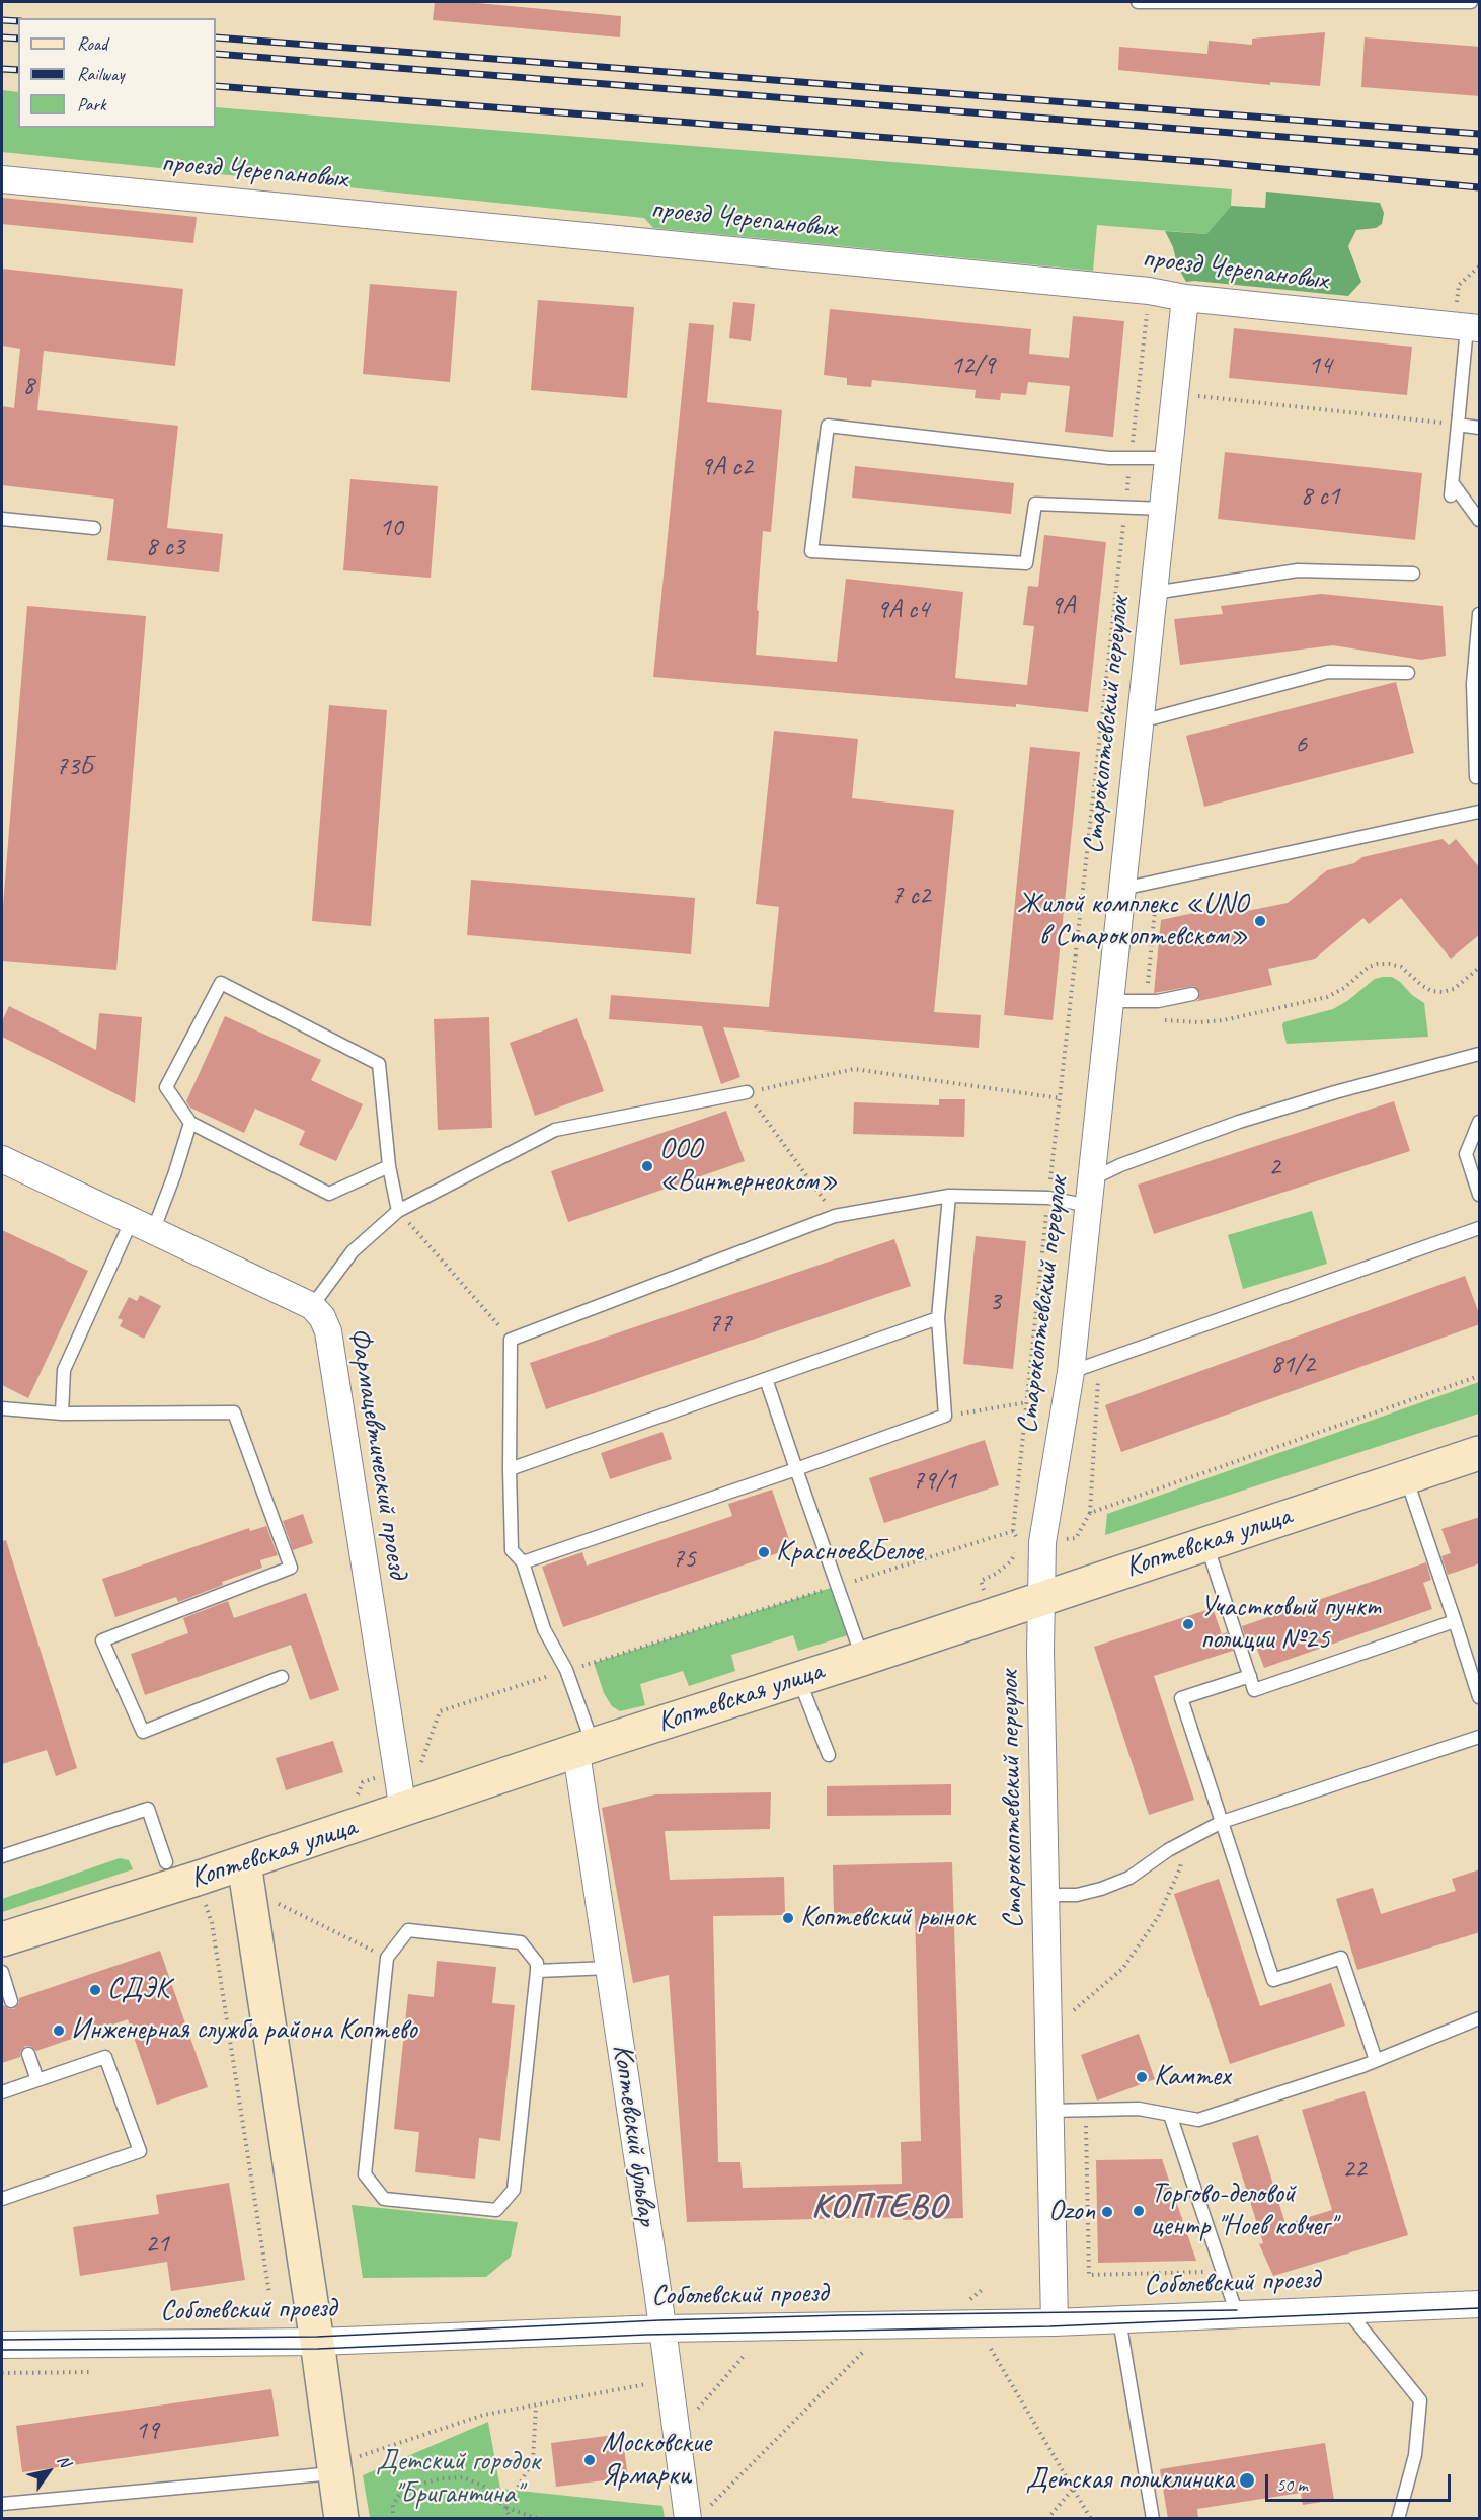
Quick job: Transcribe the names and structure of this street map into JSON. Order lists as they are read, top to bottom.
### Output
{
  "streets": {
    "street": [
      "проезд Черепановых",
      "Старокоптевский переулок",
      "Фармацевтический проезд",
      "Коптевская улица",
      "Коптевский бульвар",
      "Соболевский проезд"
    ]
  },
  "crossings": [
    ["проезд Черепановых", "Старокоптевский переулок"],
    ["Старокоптевский переулок", "Коптевская улица"],
    ["Старокоптевский переулок", "Соболевский проезд"],
    ["Фармацевтический проезд", "Коптевская улица"],
    ["Коптевская улица", "Коптевский бульвар"],
    ["Коптевский бульвар", "Соболевский проезд"]
  ],
  "districts": ["КОПТЕВО"],
  "parks": ["Детский городок \"Бригантина\""],
  "places": [
    "Жилой комплекс «UNO в Старокоптевском»",
    "ООО «Винтернеоком»",
    "Красное&Белое",
    "Участковый пункт полиции №25",
    "Коптевский рынок",
    "СДЭК",
    "Инженерная служба района Коптево",
    "Камтех",
    "Торгово-деловой центр \"Ноев ковчег\"",
    "Ozon",
    "Московские Ярмарки",
    "Детская поликлиника"
  ],
  "house_numbers": [
    "12/9",
    "14",
    "8",
    "9А с2",
    "8 с1",
    "10",
    "8 с3",
    "9А",
    "9А с4",
    "6",
    "73Б",
    "7 с2",
    "2",
    "3",
    "77",
    "81/2",
    "79/1",
    "75",
    "22",
    "21",
    "19"
  ],
  "legend": ["Road", "Railway", "Park"],
  "scale_bar": "50 m",
  "north": "top right"
}
